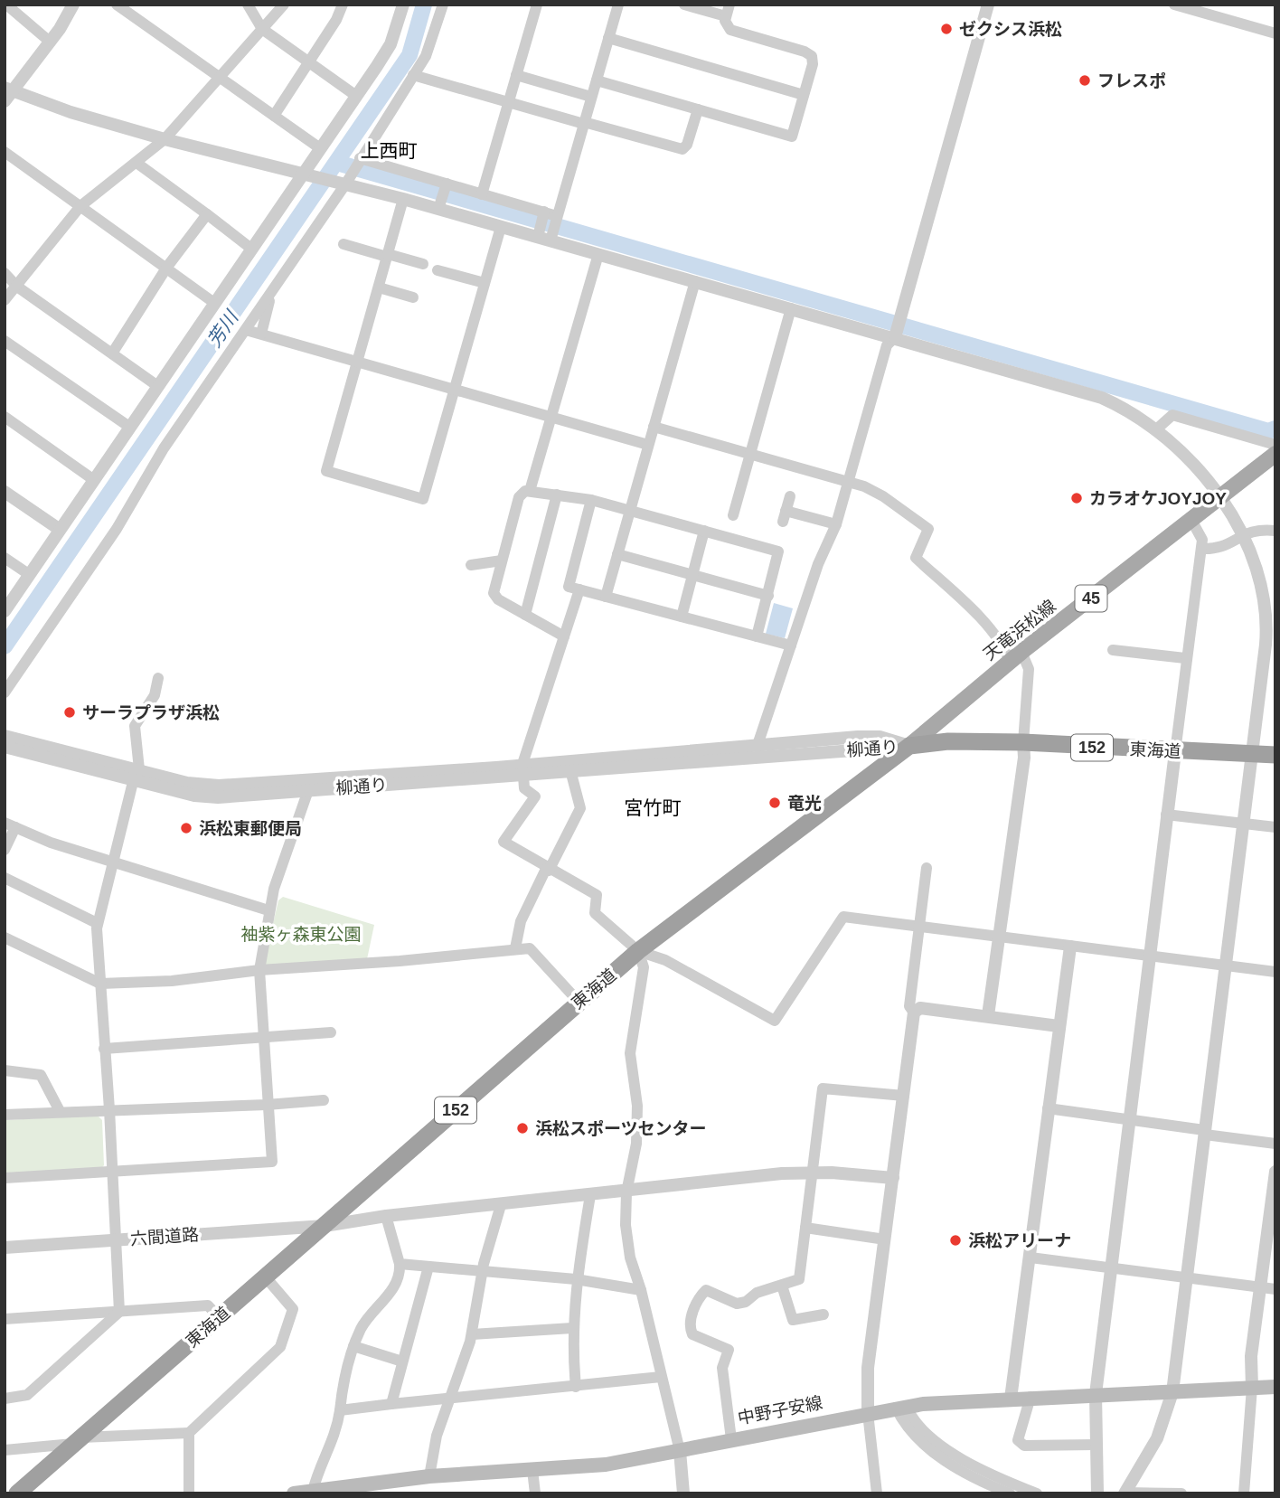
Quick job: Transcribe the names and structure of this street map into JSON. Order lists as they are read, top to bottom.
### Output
{
  "streets": {
    "highway": ["152", "東海道"],
    "main road": ["45", "天竜浜松線", "中野子安線"],
    "street": ["柳通り", "六間道路"]
  },
  "crossings": [
    ["天竜浜松線", "柳通り"],
    ["天竜浜松線", "東海道"],
    ["柳通り", "東海道"],
    ["東海道", "六間道路"]
  ],
  "districts": ["上西町", "宮竹町"],
  "water": ["芳川"],
  "parks": ["袖紫ヶ森東公園"],
  "places": [
    "ゼクシス浜松",
    "フレスポ",
    "カラオケJOYJOY",
    "サーラプラザ浜松",
    "竜光",
    "浜松東郵便局",
    "浜松スポーツセンター",
    "浜松アリーナ"
  ]
}
